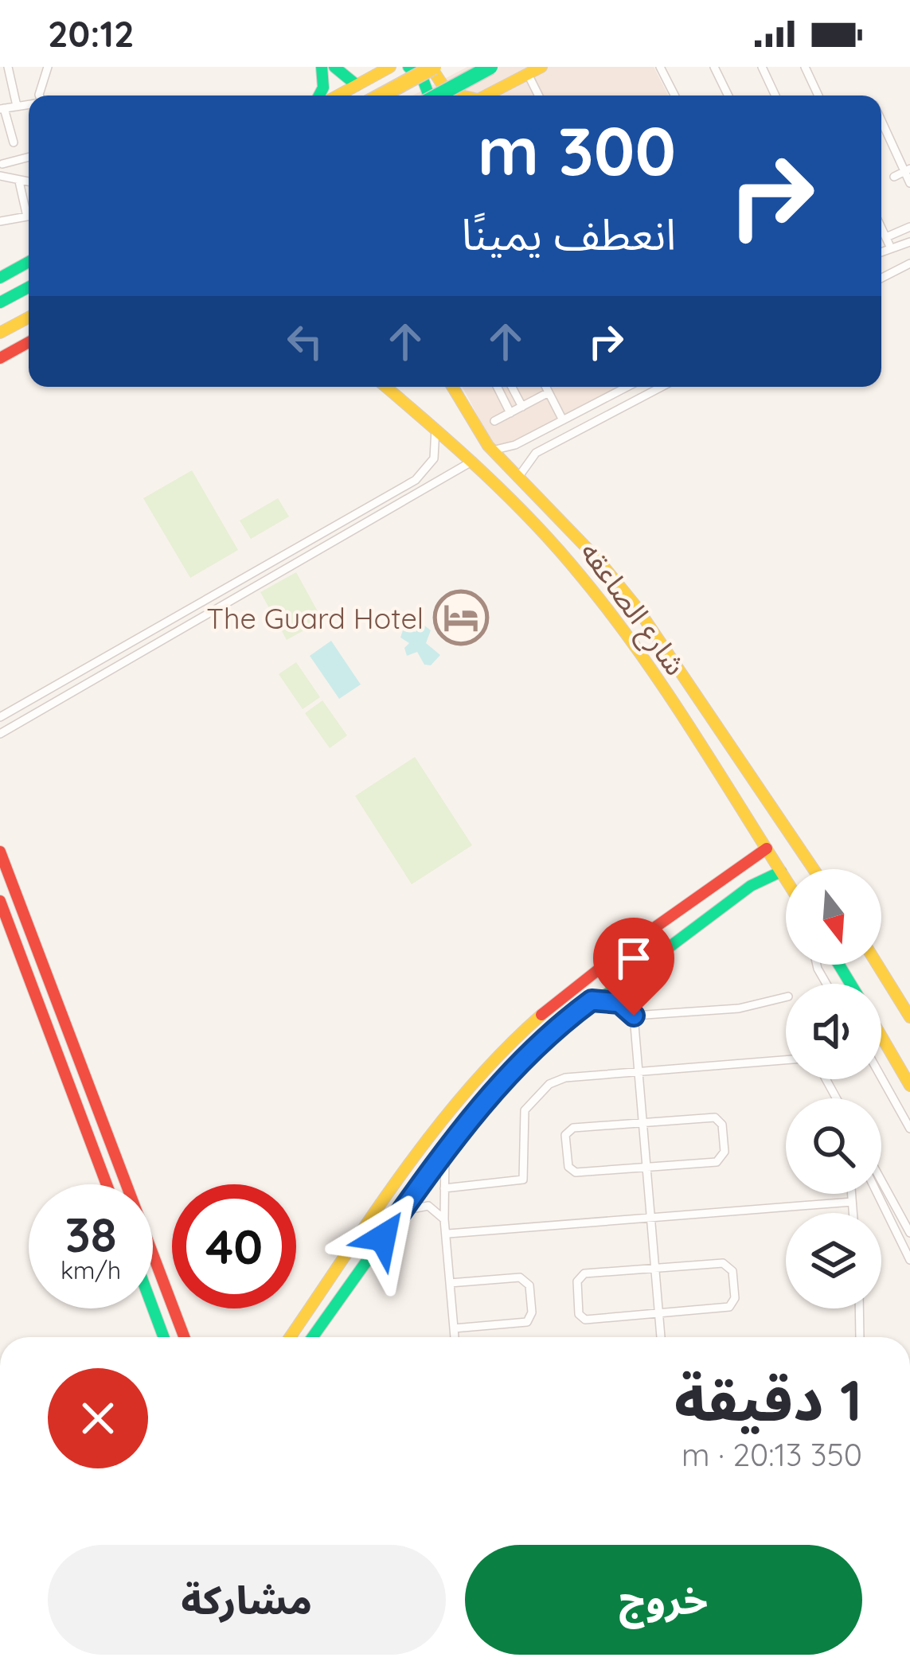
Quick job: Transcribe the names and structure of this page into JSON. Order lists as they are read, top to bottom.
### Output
{
  "streets": {
    "main road": ["شارع الصاعقه"]
  },
  "places": {
    "hotel": ["The Guard Hotel"]
  },
  "north": "bottom",
  "page": {
    "status": "20:12",
    "turn": ["300 m", "انعطف يمينًا"],
    "speed": "38 km/h",
    "limit": "40",
    "heading": ["1 دقيقة", "350 m · 20:13"],
    "buttons": ["خروج", "مشاركة"]
  }
}
